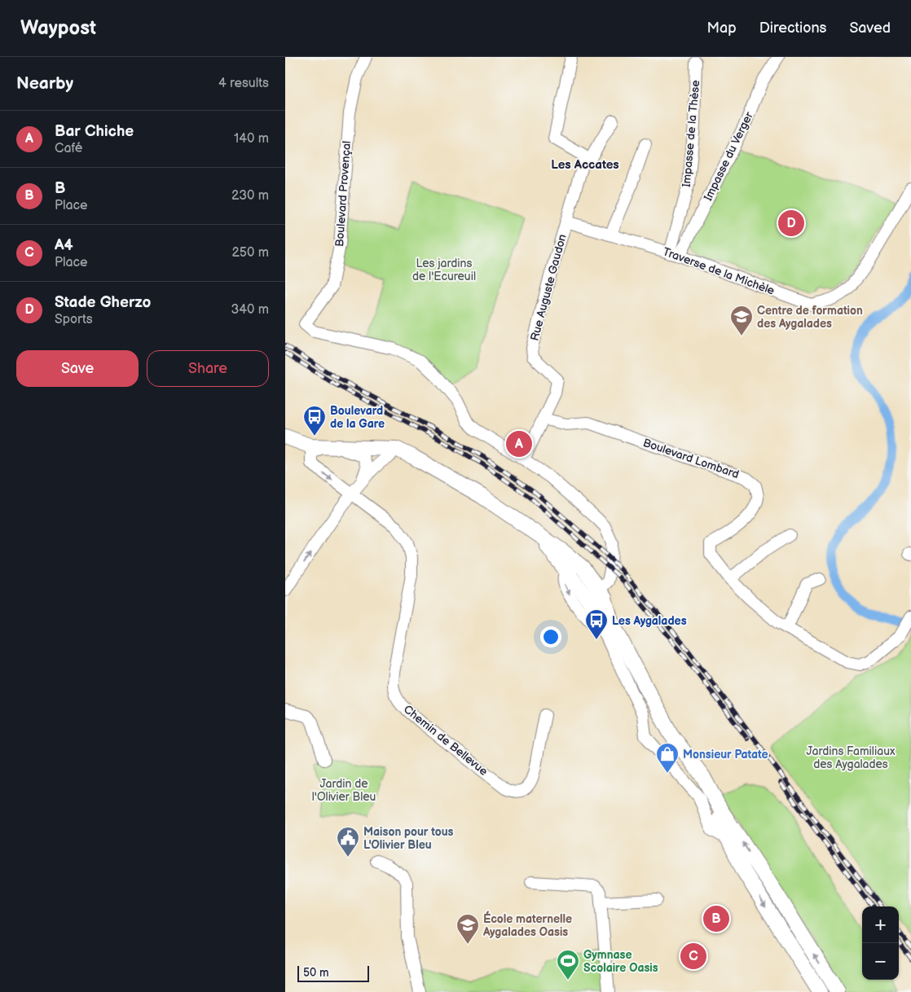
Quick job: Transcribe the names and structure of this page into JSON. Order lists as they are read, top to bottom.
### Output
{
  "streets": {
    "street": [
      "Impasse de la Thèse",
      "Impasse du Verger",
      "Boulevard Provençal",
      "Traverse de la Michèle",
      "Rue Auguste Gaudon",
      "Boulevard Lombard",
      "Chemin de Bellevue"
    ]
  },
  "crossings": [
    ["Impasse de la Thèse", "Impasse du Verger"],
    ["Impasse de la Thèse", "Traverse de la Michèle"],
    ["Impasse du Verger", "Traverse de la Michèle"],
    ["Boulevard Provençal", "Rue Auguste Gaudon"],
    ["Traverse de la Michèle", "Rue Auguste Gaudon"],
    ["Rue Auguste Gaudon", "Boulevard Lombard"]
  ],
  "districts": ["Les Accates"],
  "parks": ["Les jardins de l'Ecureuil", "Jardins Familiaux des Aygalades", "Jardin de l'Olivier Bleu"],
  "places": {
    "school or university": ["Centre de formation des Aygalades", "École maternelle Aygalades Oasis"],
    "bus stop": ["Boulevard de la Gare", "Les Aygalades"],
    "shop": ["Monsieur Patate"],
    "public building": ["Maison pour tous L'Olivier Bleu"],
    "sports": ["Gymnase Scolaire Oasis"]
  },
  "scale_bar": "50 m",
  "page": {
    "header": "Waypost",
    "nav": ["Map", "Directions", "Saved"],
    "heading": ["Nearby", "4 results"],
    "list": [
      {
        "mark": "A",
        "name": "Bar Chiche",
        "note": "Café",
        "value": "140 m"
      },
      {
        "mark": "B",
        "name": "B",
        "note": "Place",
        "value": "230 m"
      },
      {
        "mark": "C",
        "name": "A4",
        "note": "Place",
        "value": "250 m"
      },
      {
        "mark": "D",
        "name": "Stade Gherzo",
        "note": "Sports",
        "value": "340 m"
      }
    ],
    "pins": [
      "D",
      "A",
      "B",
      "C"
    ],
    "buttons": ["Save", "Share"],
    "map_buttons": ["+", "−"],
    "scale": "50 m"
  }
}
